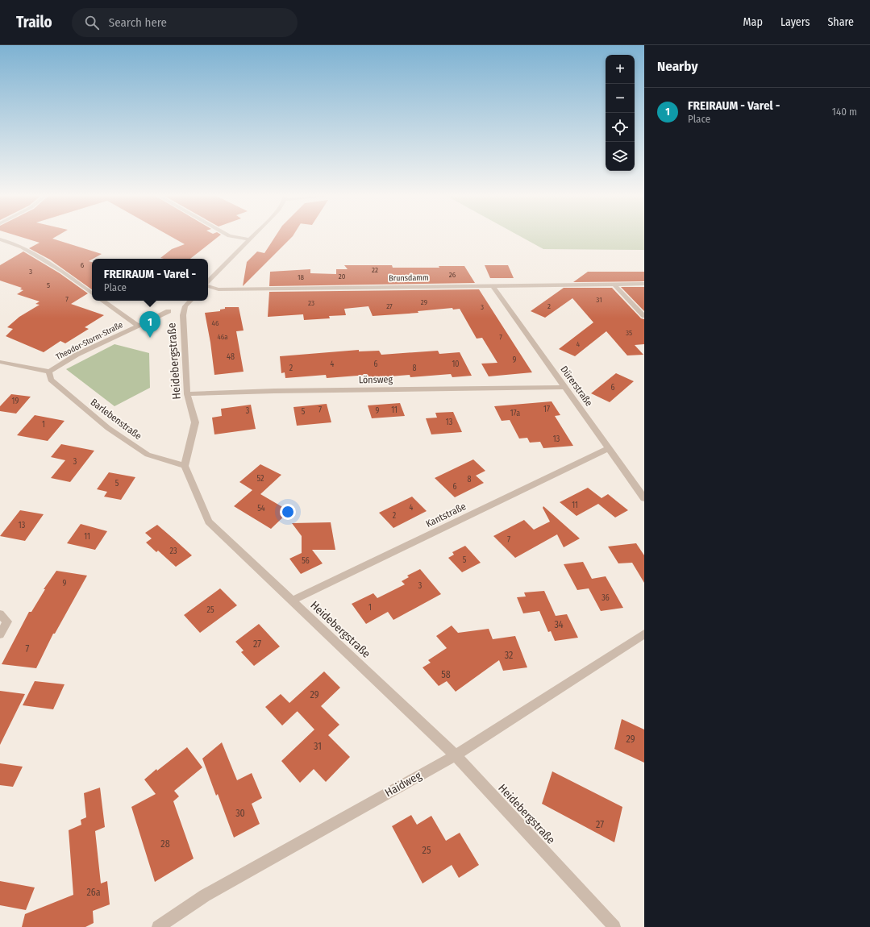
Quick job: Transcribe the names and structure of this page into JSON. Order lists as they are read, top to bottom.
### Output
{
  "streets": {
    "street": [
      "Brunsdamm",
      "Theodor-Storm-Straße",
      "Heidebergstraße",
      "Lönsweg",
      "Dürerstraße",
      "Barlebenstraße",
      "Kantstraße",
      "Haidweg"
    ]
  },
  "crossings": [
    ["Brunsdamm", "Dürerstraße"],
    ["Theodor-Storm-Straße", "Barlebenstraße"],
    ["Heidebergstraße", "Lönsweg"],
    ["Heidebergstraße", "Barlebenstraße"],
    ["Heidebergstraße", "Kantstraße"],
    ["Heidebergstraße", "Haidweg"],
    ["Lönsweg", "Dürerstraße"],
    ["Dürerstraße", "Kantstraße"]
  ],
  "house_numbers": [
    "6",
    "22",
    "3",
    "26",
    "20",
    "18",
    "5",
    "7",
    "31",
    "29",
    "23",
    "27",
    "2",
    "3",
    "46",
    "35",
    "46a",
    "7",
    "4",
    "48",
    "9",
    "4",
    "6",
    "10",
    "2",
    "8",
    "6",
    "19",
    "17",
    "7",
    "11",
    "3",
    "9",
    "5",
    "17a",
    "13",
    "1",
    "13",
    "3",
    "52",
    "8",
    "5",
    "6",
    "11",
    "4",
    "54",
    "2",
    "13",
    "11",
    "7",
    "23",
    "5",
    "56",
    "9",
    "3",
    "36",
    "1",
    "25",
    "34",
    "27",
    "7",
    "32",
    "58",
    "29",
    "29",
    "31",
    "30",
    "27",
    "28",
    "25",
    "26a"
  ],
  "page": {
    "header": "Trailo",
    "search": "Search here",
    "nav": ["Map", "Layers", "Share"],
    "heading": "Nearby",
    "map_buttons": ["+", "−"],
    "list": [
      {
        "mark": "1",
        "name": "FREIRAUM - Varel -",
        "note": "Place",
        "value": "140 m"
      }
    ],
    "popup": ["FREIRAUM - Varel -", "Place"],
    "pins": "1"
  }
}
